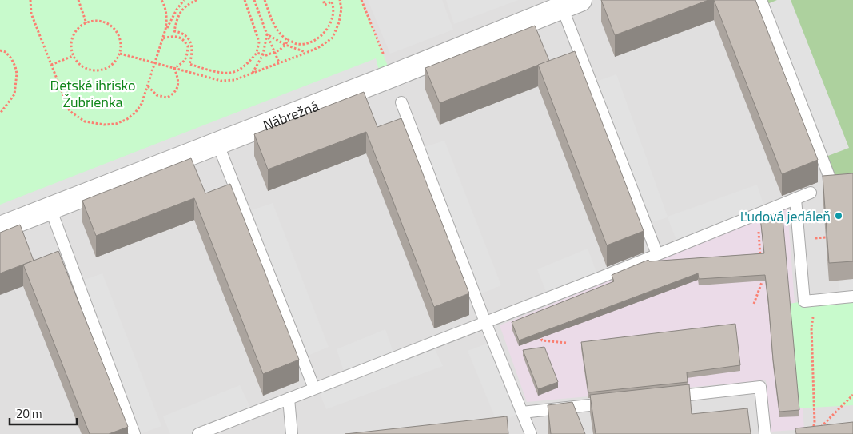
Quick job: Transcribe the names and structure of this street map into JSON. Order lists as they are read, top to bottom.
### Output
{
  "streets": {
    "street": ["Nábrežná"]
  },
  "parks": ["Detské ihrisko Žubrienka"],
  "places": ["Ľudová jedáleň"],
  "scale_bar": "20 m"
}
